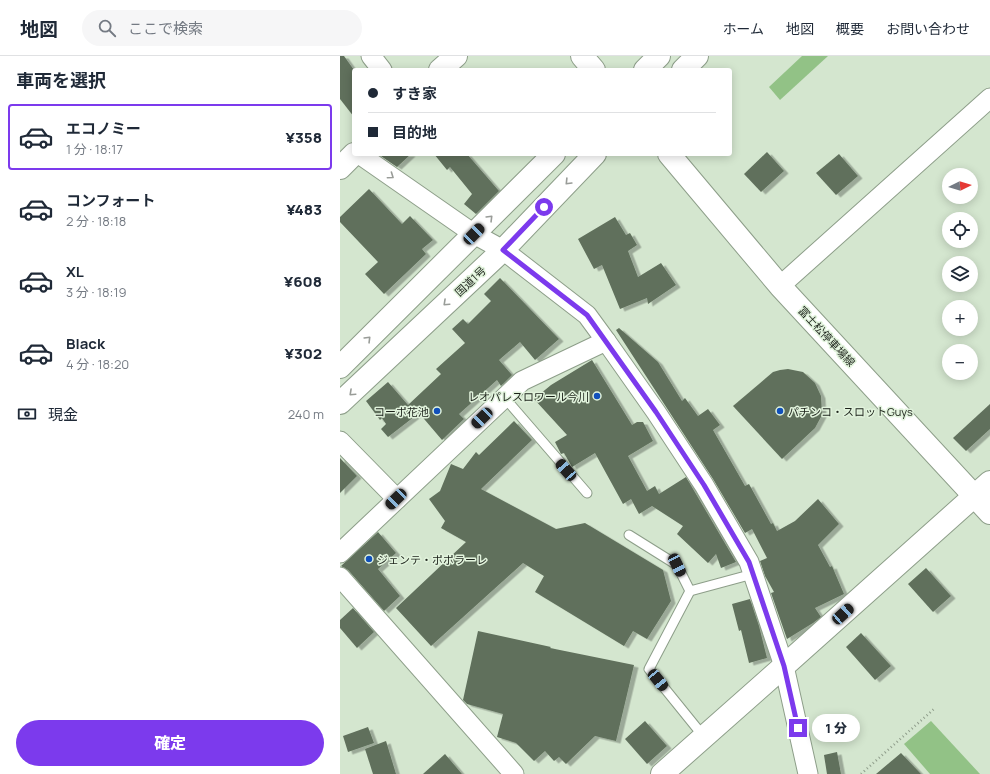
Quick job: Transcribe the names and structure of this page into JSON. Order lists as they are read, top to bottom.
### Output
{
  "streets": {
    "main road": ["国道1号", "富士松停車場線"]
  },
  "places": [
    "レオパレスロワール今川",
    "コーポ花池",
    "パチンコ・スロットGuys",
    "ジェンテ・ポポラーレ"
  ],
  "north": "right",
  "page": {
    "header": "地図",
    "search": "ここで検索",
    "nav": [
      "ホーム",
      "地図",
      "概要",
      "お問い合わせ"
    ],
    "heading": "車両を選択",
    "banner": ["すき家", "目的地"],
    "list": [
      {
        "name": "エコノミー",
        "note": "1 分 · 18:17",
        "value": "¥358"
      },
      {
        "name": "コンフォート",
        "note": "2 分 · 18:18",
        "value": "¥483"
      },
      {
        "name": "XL",
        "note": "3 分 · 18:19",
        "value": "¥608"
      },
      {
        "name": "Black",
        "note": "4 分 · 18:20",
        "value": "¥302"
      }
    ],
    "map_buttons": ["+", "−"],
    "pay": ["現金", "240 m"],
    "buttons": "確定",
    "bubble": "1 分"
  }
}
